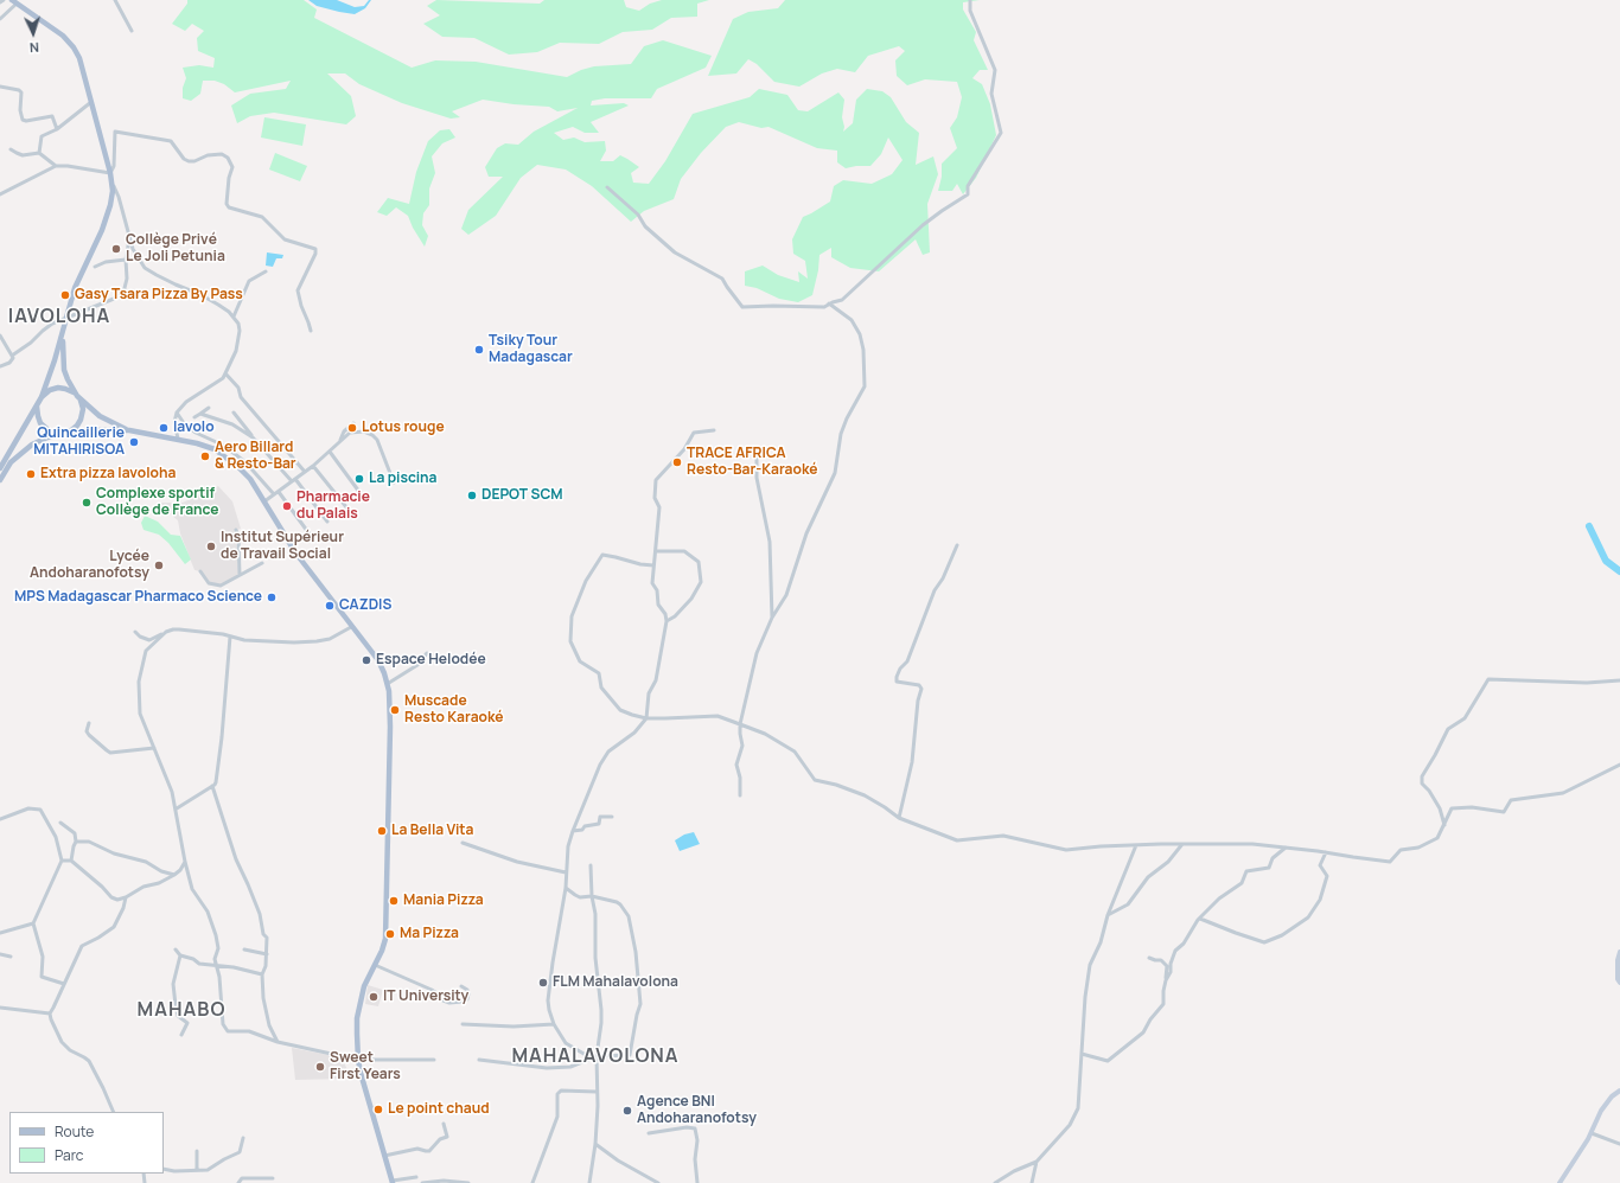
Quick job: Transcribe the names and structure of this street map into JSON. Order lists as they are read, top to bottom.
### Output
{
  "districts": ["IAVOLOHA", "MAHABO", "MAHALAVOLONA"],
  "places": [
    "Collège Privé Le Joli Petunia",
    "Gasy Tsara Pizza By Pass",
    "Tsiky Tour Madagascar",
    "Iavolo",
    "Lotus rouge",
    "Quincaillerie MITAHIRISOA",
    "Aero Billard & Resto-Bar",
    "TRACE AFRICA Resto-Bar-Karaoké",
    "Extra pizza Iavoloha",
    "La piscina",
    "DEPOT SCM",
    "Complexe sportif Collège de France",
    "Pharmacie du Palais",
    "Institut Supérieur de Travail Social",
    "Lycée Andoharanofotsy",
    "MPS Madagascar Pharmaco Science",
    "CAZDIS",
    "Espace Helodée",
    "Muscade Resto Karaoké",
    "La Bella Vita",
    "Mania Pizza",
    "Ma Pizza",
    "FLM Mahalavolona",
    "IT University",
    "Sweet First Years",
    "Le point chaud",
    "Agence BNI Andoharanofotsy"
  ],
  "legend": ["Route", "Parc"],
  "north": "bottom"
}
